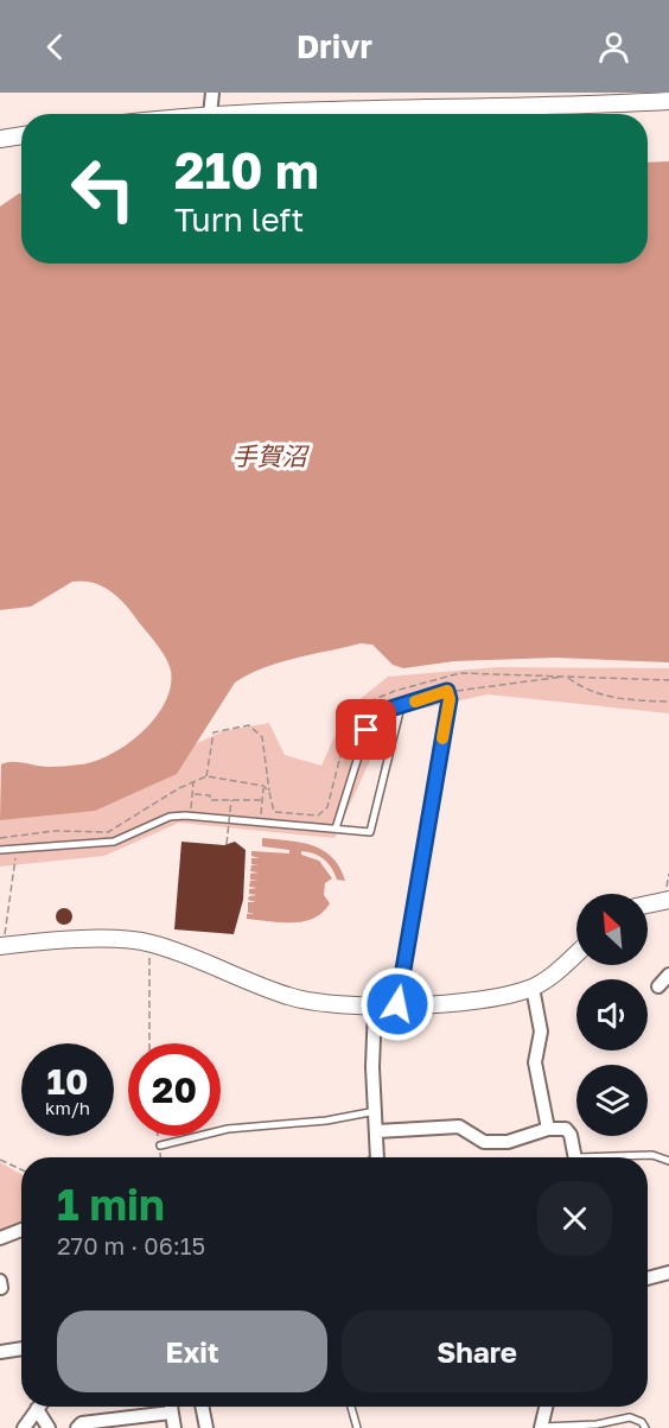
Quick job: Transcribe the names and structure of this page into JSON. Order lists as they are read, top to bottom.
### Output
{
  "water": ["手賀沼"],
  "north": "top left",
  "page": {
    "header": "Drivr",
    "turn": ["210 m", "Turn left"],
    "speed": "10 km/h",
    "limit": "20",
    "heading": ["1 min", "270 m · 06:15"],
    "buttons": ["Exit", "Share"]
  }
}
